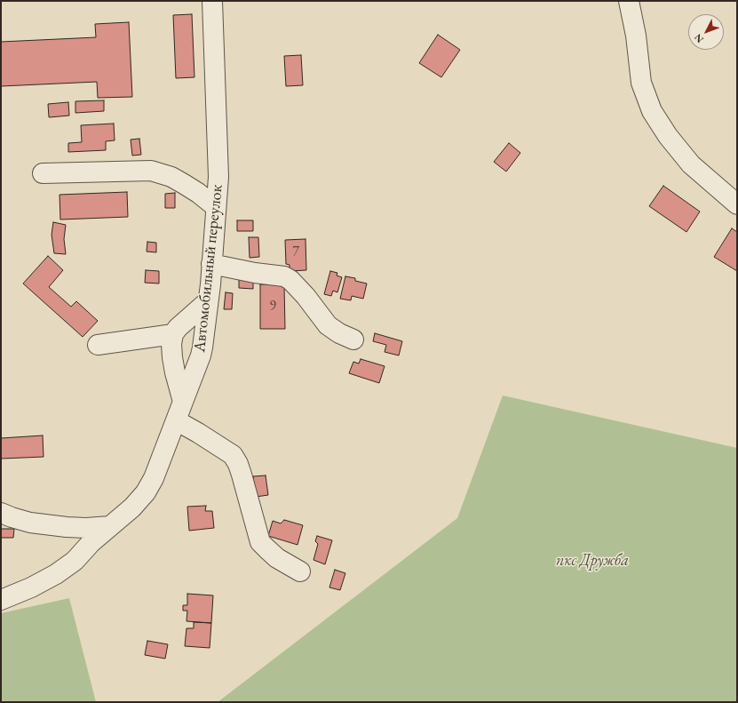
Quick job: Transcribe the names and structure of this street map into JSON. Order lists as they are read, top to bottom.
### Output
{
  "streets": {
    "lane": ["Автомобильный переулок"]
  },
  "parks": ["пкс Дружба"],
  "house_numbers": ["7", "9"],
  "north": "bottom left"
}
